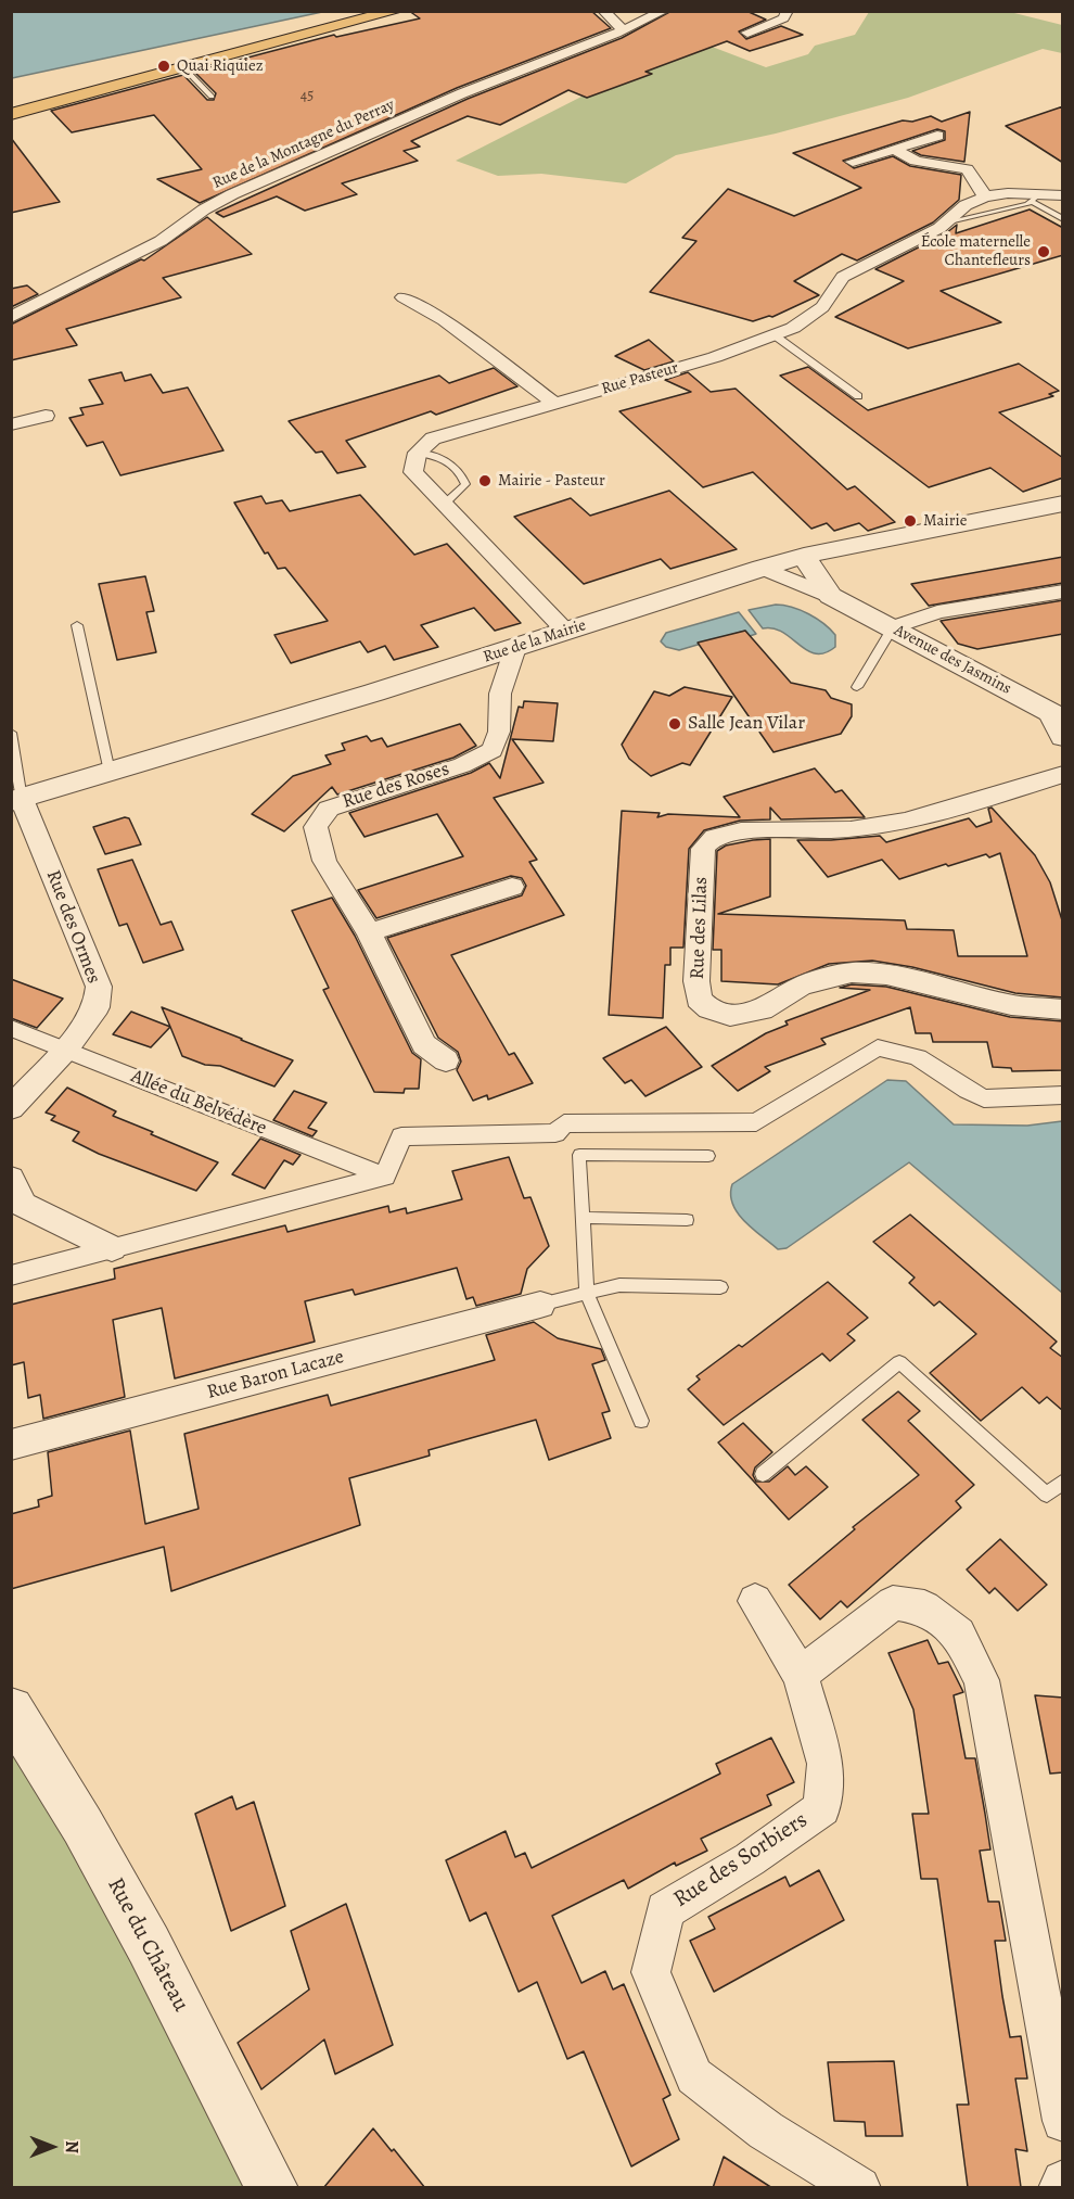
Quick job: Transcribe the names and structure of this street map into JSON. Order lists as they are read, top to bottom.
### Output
{
  "streets": {
    "street": [
      "Rue de la Montagne du Perray",
      "Rue Pasteur",
      "Rue de la Mairie",
      "Avenue des Jasmins",
      "Rue des Roses",
      "Rue des Ormes",
      "Rue des Lilas",
      "Allée du Belvédère",
      "Rue Baron Lacaze",
      "Rue des Sorbiers",
      "Rue du Château"
    ]
  },
  "crossings": [
    ["Rue de la Mairie", "Avenue des Jasmins"],
    ["Rue de la Mairie", "Rue des Roses"],
    ["Rue de la Mairie", "Rue des Ormes"],
    ["Rue des Ormes", "Allée du Belvédère"]
  ],
  "places": [
    "Quai Riquiez",
    "École maternelle Chantefleurs",
    "Mairie - Pasteur",
    "Mairie",
    "Salle Jean Vilar"
  ],
  "house_numbers": ["45"],
  "north": "right"
}
